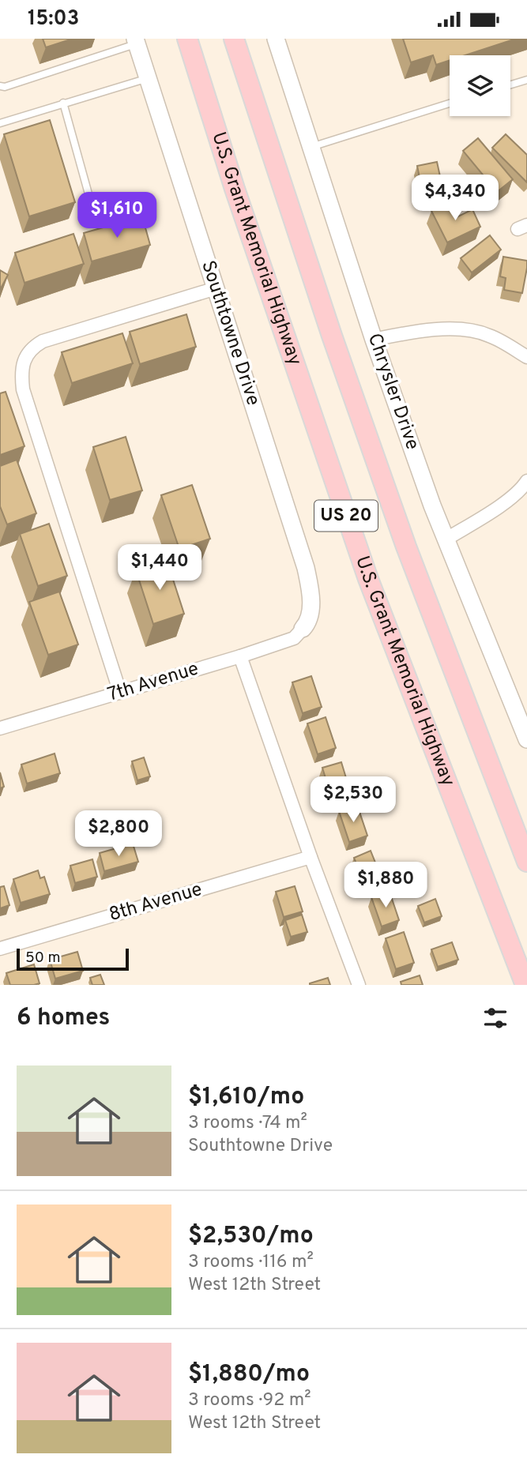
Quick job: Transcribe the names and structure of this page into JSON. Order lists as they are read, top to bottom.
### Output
{
  "streets": {
    "main road": ["U.S. Grant Memorial Highway", "US 20"],
    "street": [
      "Southtowne Drive",
      "Chrysler Drive",
      "7th Avenue",
      "8th Avenue"
    ]
  },
  "crossings": [
    ["Southtowne Drive", "7th Avenue"]
  ],
  "scale_bar": "50 m",
  "page": {
    "status": "15:03",
    "price": [
      "$4,340",
      "$1,610",
      "$1,440",
      "$2,530",
      "$2,800",
      "$1,880"
    ],
    "scale": "50 m",
    "heading": "6 homes",
    "list": [
      {
        "name": "$1,610/mo",
        "note": "3 rooms · 74 m² · Southtowne Drive"
      },
      {
        "name": "$2,530/mo",
        "note": "3 rooms · 116 m² · West 12th Street"
      },
      {
        "name": "$1,880/mo",
        "note": "3 rooms · 92 m² · West 12th Street"
      }
    ]
  }
}
